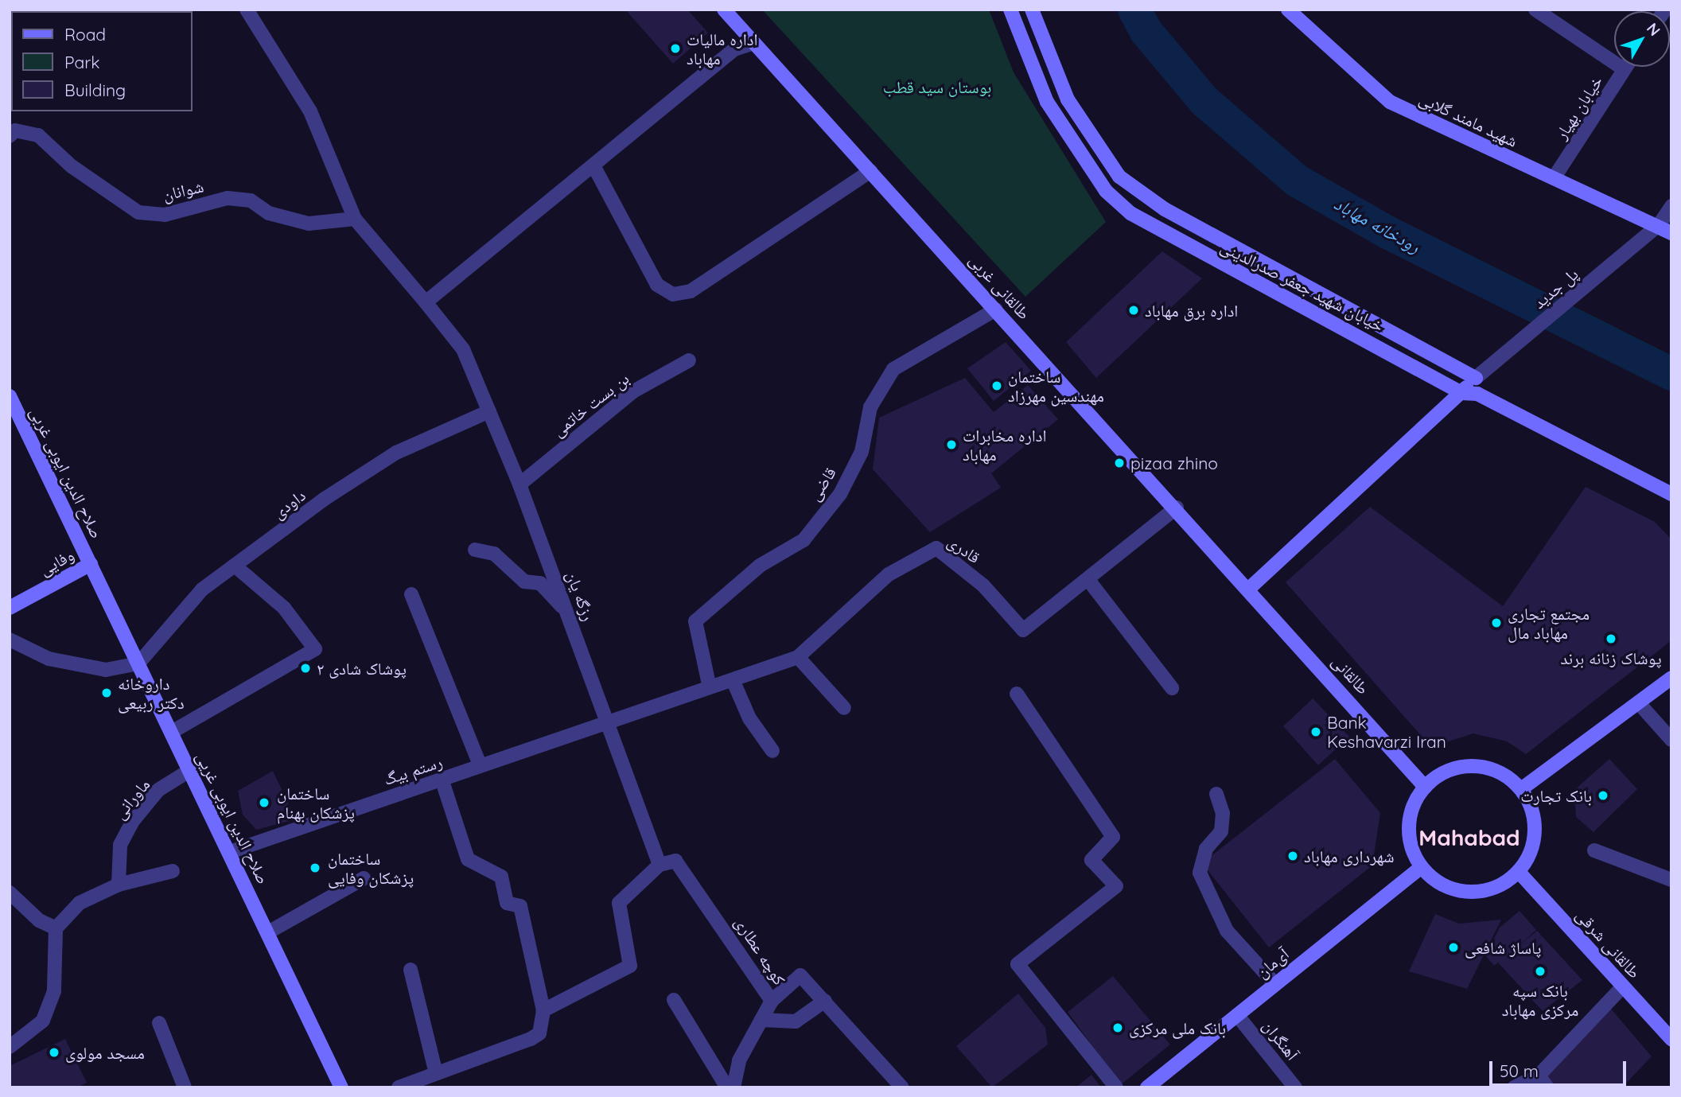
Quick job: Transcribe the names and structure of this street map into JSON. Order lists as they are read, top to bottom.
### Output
{
  "streets": {
    "street": [
      "خیابان بهیار",
      "شهید مامند گلابی",
      "شوانان",
      "خیابان شهید جعفر صدرالدینی",
      "طالقانی غربی",
      "پل جدید",
      "بن بست خاتمی",
      "صلاح الدین ایوبی غربی",
      "قاضی",
      "داودی",
      "قادری",
      "وفایی",
      "رزگه یان",
      "طالقانی",
      "رستم بیگ",
      "ماورانی",
      "صلاح الدین ایوبی غریی",
      "طالقانی شرقی",
      "کوچه عطاری",
      "آی‌مان",
      "آهنگران"
    ]
  },
  "crossings": [
    ["خیابان بهیار", "شهید مامند گلابی"],
    ["شهید مامند گلابی", "پل جدید"],
    ["شوانان", "رزگه یان"],
    ["خیابان شهید جعفر صدرالدینی", "پل جدید"],
    ["طالقانی غربی", "قاضی"],
    ["طالقانی غربی", "قادری"],
    ["طالقانی غربی", "طالقانی"],
    ["بن بست خاتمی", "رزگه یان"],
    ["صلاح الدین ایوبی غربی", "وفایی"],
    ["صلاح الدین ایوبی غربی", "صلاح الدین ایوبی غریی"],
    ["قاضی", "قادری"],
    ["داودی", "رزگه یان"],
    ["داودی", "صلاح الدین ایوبی غریی"],
    ["قادری", "رزگه یان"],
    ["قادری", "رستم بیگ"],
    ["وفایی", "صلاح الدین ایوبی غریی"],
    ["رزگه یان", "رستم بیگ"],
    ["رزگه یان", "کوچه عطاری"],
    ["طالقانی", "طالقانی شرقی"],
    ["طالقانی", "آی‌مان"],
    ["رستم بیگ", "صلاح الدین ایوبی غریی"],
    ["ماورانی", "صلاح الدین ایوبی غریی"],
    ["طالقانی شرقی", "آی‌مان"],
    ["آی‌مان", "آهنگران"]
  ],
  "districts": ["Mahabad"],
  "water": ["رودخانه مهاباد"],
  "parks": ["بوستان سید قطب"],
  "places": [
    "اداره مالیات مهاباد",
    "اداره برق مهاباد",
    "ساختمان مهندسین مهرزاد",
    "اداره مخابرات مهاباد",
    "pizaa zhino",
    "مجتمع تجاری مهاباد مال",
    "پوشاک زنانه برند",
    "پوشاک شادی ۲",
    "داروخانه دکتر ربیعی",
    "Bank Keshavarzi Iran",
    "بانک تجارت",
    "ساختمان پزشکان بهنام",
    "شهرداری مهاباد",
    "ساختمان پزشکان وفایی",
    "پاساژ شافعی",
    "بانک سپه مرکزی مهاباد",
    "بانک ملی مرکزی",
    "مسجد مولوی"
  ],
  "legend": ["Road", "Park", "Building"],
  "scale_bar": "50 m",
  "north": "top right"
}
